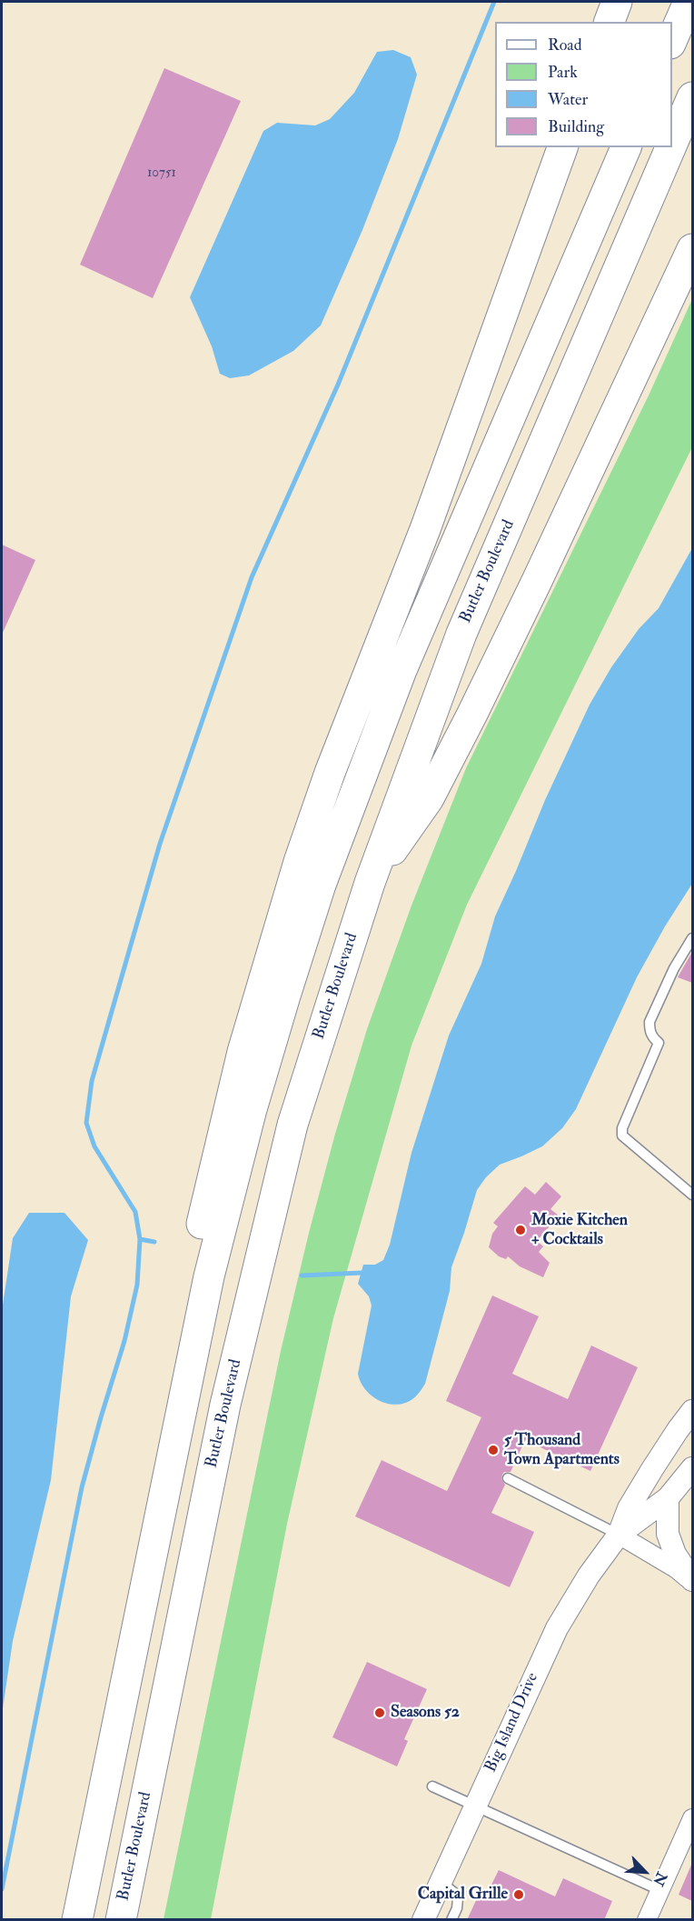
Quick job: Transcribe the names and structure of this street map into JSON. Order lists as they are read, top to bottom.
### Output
{
  "streets": {
    "highway": ["Butler Boulevard"],
    "street": ["Big Island Drive"]
  },
  "places": [
    "Moxie Kitchen + Cocktails",
    "5 Thousand Town Apartments",
    "Seasons 52",
    "Capital Grille"
  ],
  "house_numbers": ["10751"],
  "legend": [
    "Road",
    "Park",
    "Water",
    "Building"
  ],
  "north": "bottom right"
}
